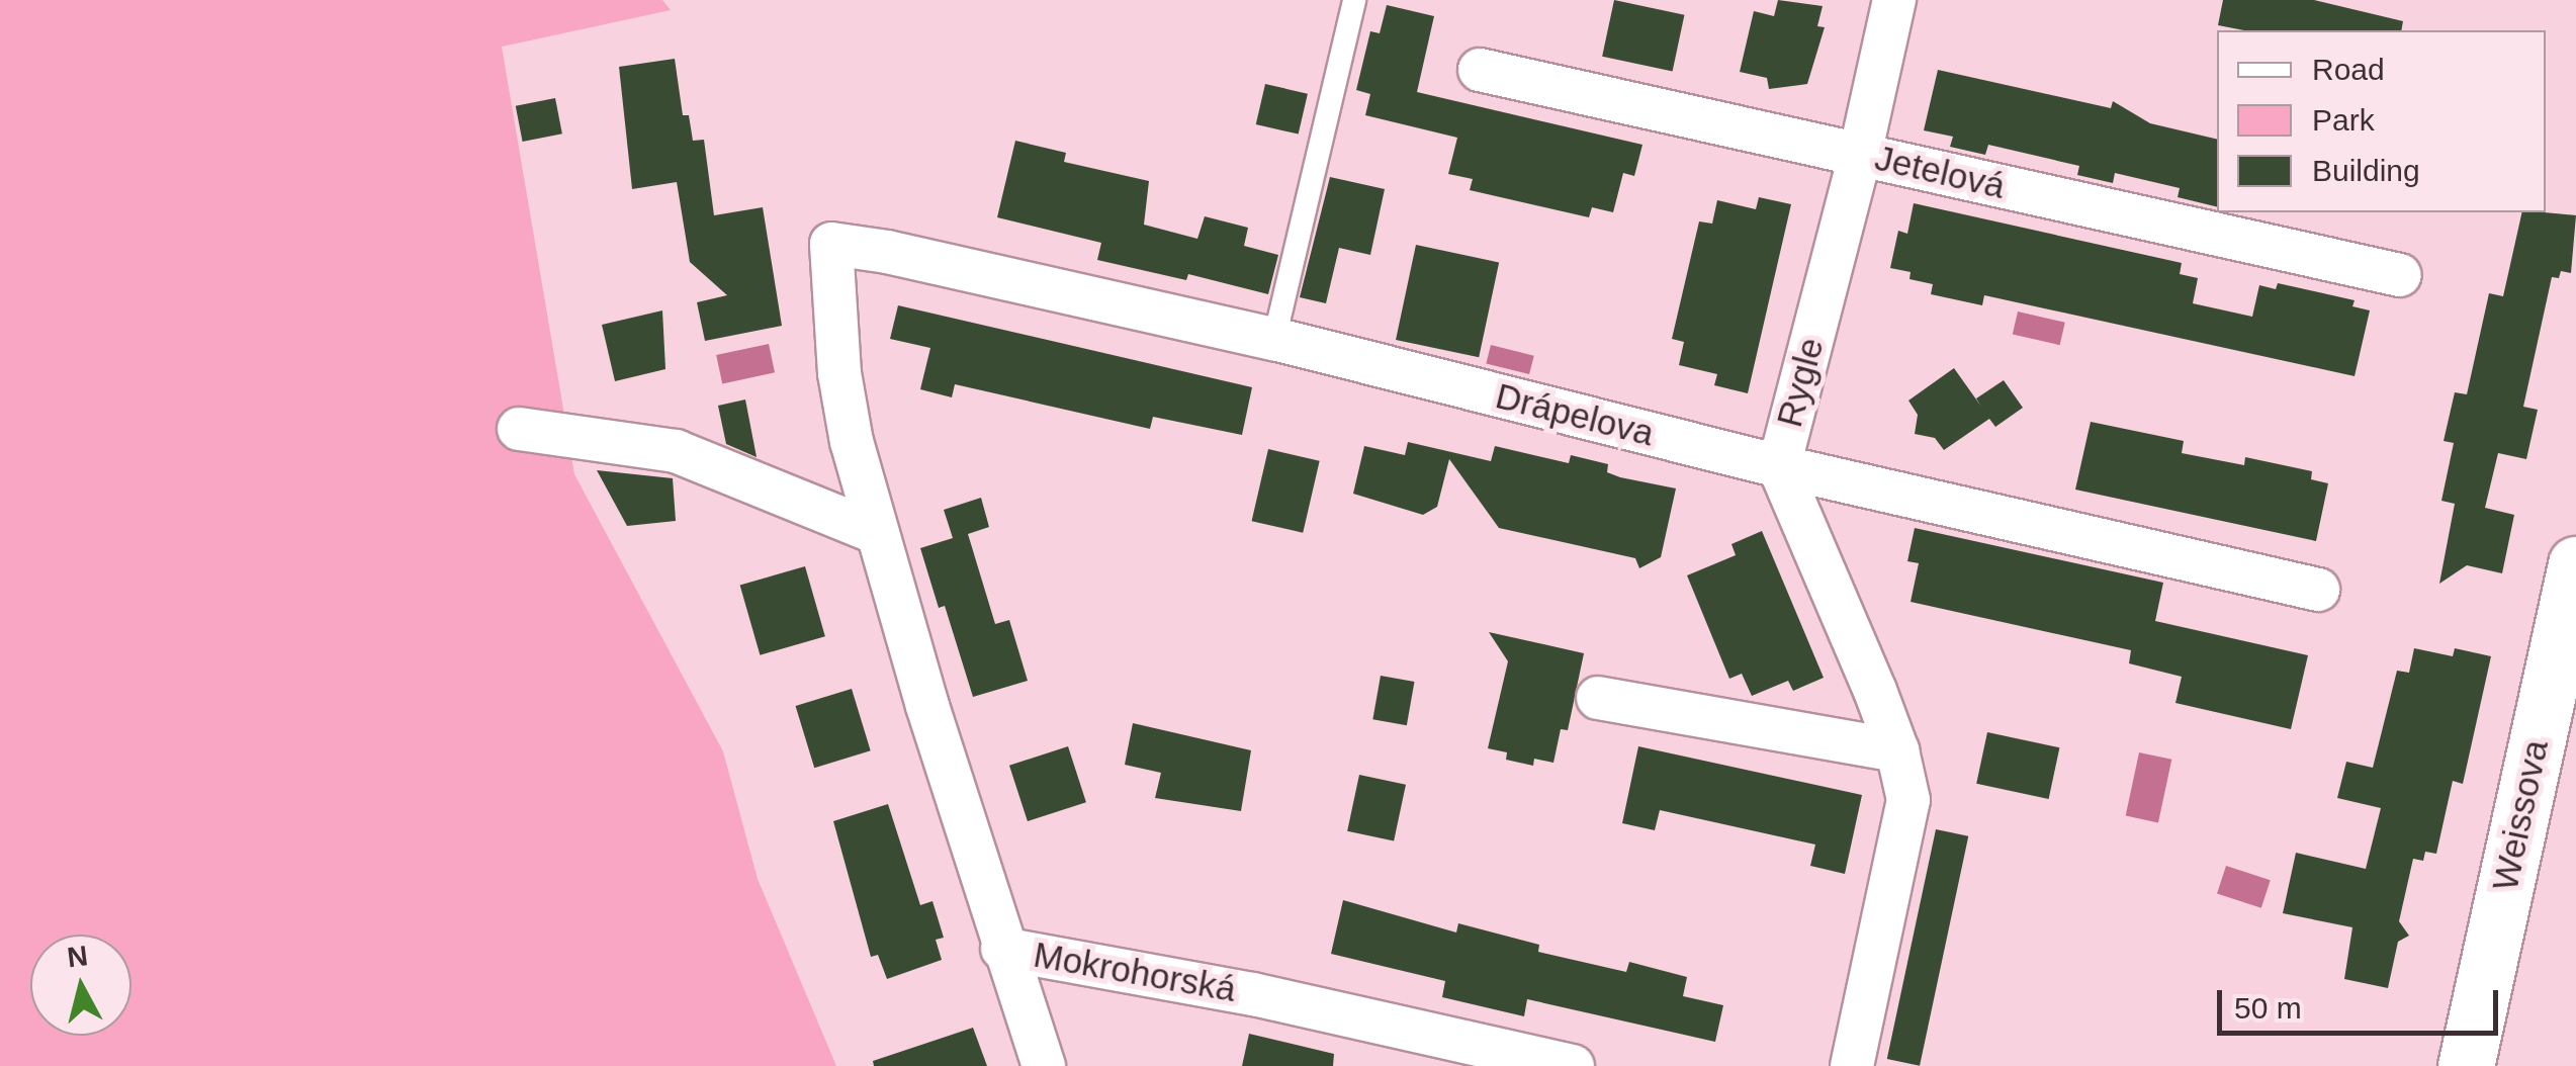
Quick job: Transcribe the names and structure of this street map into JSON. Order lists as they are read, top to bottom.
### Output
{
  "streets": {
    "street": [
      "Jetelová",
      "Rygle",
      "Drápelova",
      "Weissova",
      "Mokrohorská"
    ]
  },
  "crossings": [
    ["Jetelová", "Rygle"],
    ["Rygle", "Drápelova"],
    ["Drápelova", "Mokrohorská"]
  ],
  "legend": ["Road", "Park", "Building"],
  "scale_bar": "50 m",
  "north": "top"
}
